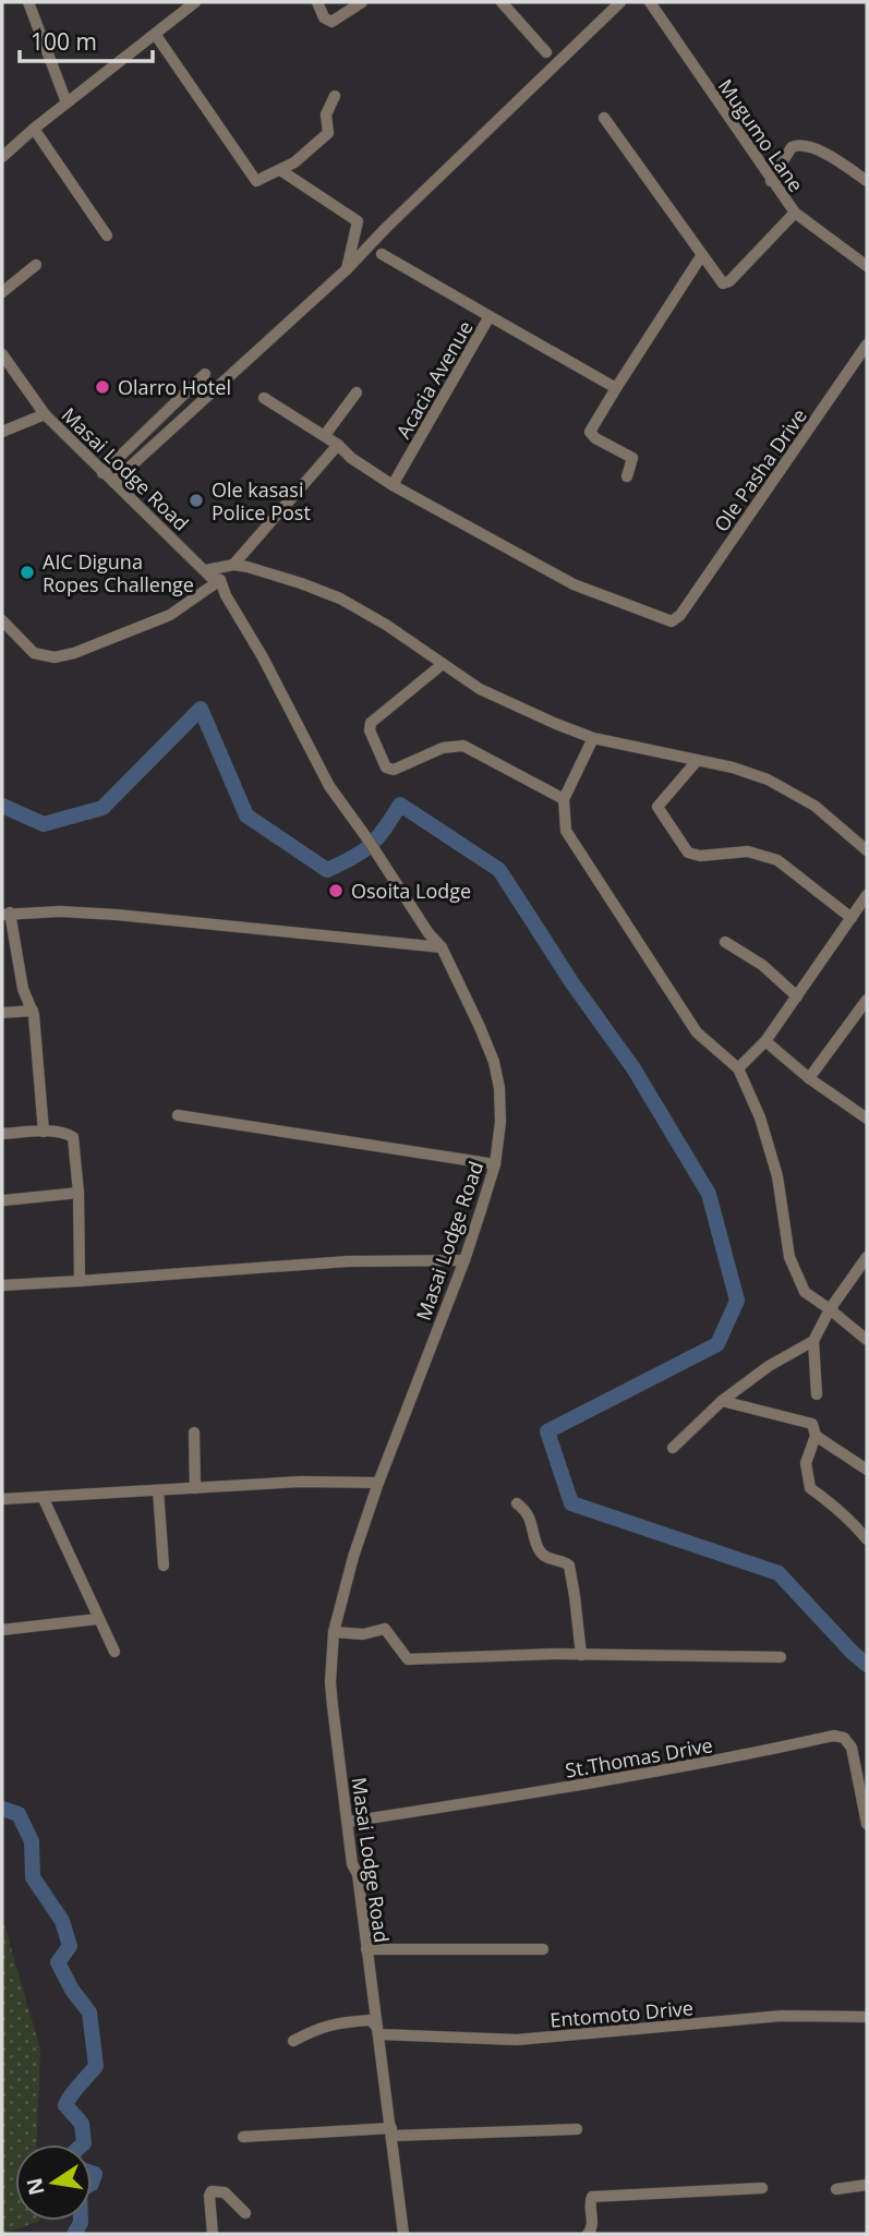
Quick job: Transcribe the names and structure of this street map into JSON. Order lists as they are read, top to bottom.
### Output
{
  "streets": {
    "street": [
      "Mugumo Lane",
      "Acacia Avenue",
      "Masai Lodge Road",
      "Ole Pasha Drive",
      "St.Thomas Drive",
      "Entomoto Drive"
    ]
  },
  "crossings": [
    ["Acacia Avenue", "Ole Pasha Drive"],
    ["Masai Lodge Road", "St.Thomas Drive"],
    ["Masai Lodge Road", "Entomoto Drive"]
  ],
  "places": [
    "Olarro Hotel",
    "Ole kasasi Police Post",
    "AIC Diguna Ropes Challenge",
    "Osoita Lodge"
  ],
  "scale_bar": "100 m",
  "north": "left"
}
